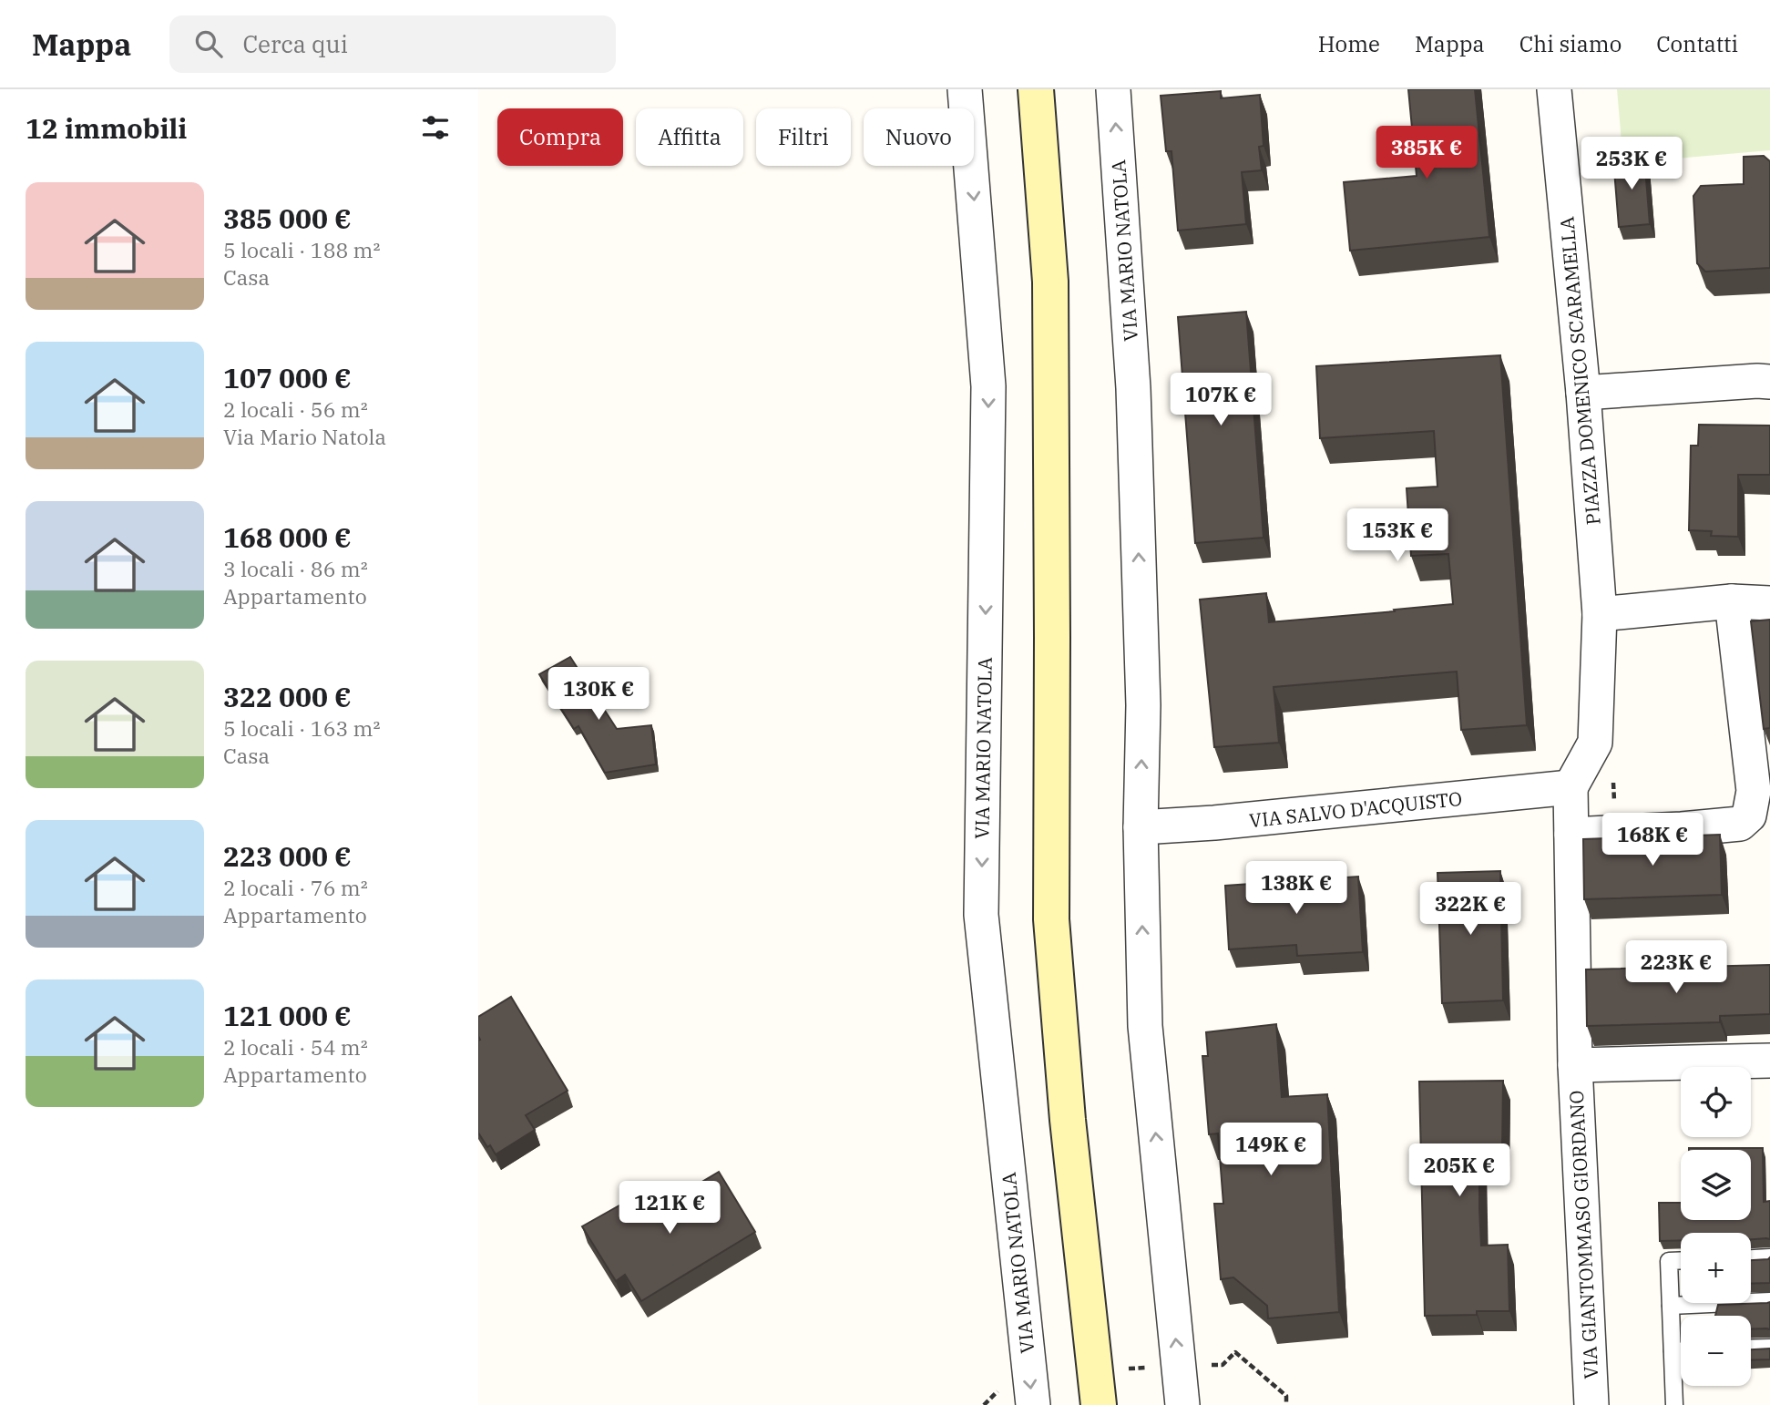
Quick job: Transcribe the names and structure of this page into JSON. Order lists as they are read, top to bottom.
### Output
{
  "streets": {
    "street": [
      "VIA MARIO NATOLA",
      "PIAZZA DOMENICO SCARAMELLA",
      "VIA SALVO D'ACQUISTO",
      "VIA GIANTOMMASO GIORDANO"
    ]
  },
  "crossings": [
    ["VIA MARIO NATOLA", "VIA SALVO D'ACQUISTO"],
    ["PIAZZA DOMENICO SCARAMELLA", "VIA SALVO D'ACQUISTO"],
    ["PIAZZA DOMENICO SCARAMELLA", "VIA GIANTOMMASO GIORDANO"],
    ["VIA SALVO D'ACQUISTO", "VIA GIANTOMMASO GIORDANO"]
  ],
  "page": {
    "header": "Mappa",
    "search": "Cerca qui",
    "nav": [
      "Home",
      "Mappa",
      "Chi siamo",
      "Contatti"
    ],
    "heading": "12 immobili",
    "chip": [
      "Compra",
      "Affitta",
      "Filtri",
      "Nuovo"
    ],
    "price": [
      "385K €",
      "253K €",
      "107K €",
      "153K €",
      "130K €",
      "168K €",
      "138K €",
      "322K €",
      "223K €",
      "149K €",
      "205K €",
      "121K €"
    ],
    "list": [
      {
        "name": "385 000 €",
        "note": "5 locali · 188 m² · Casa"
      },
      {
        "name": "107 000 €",
        "note": "2 locali · 56 m² · Via Mario Natola"
      },
      {
        "name": "168 000 €",
        "note": "3 locali · 86 m² · Appartamento"
      },
      {
        "name": "322 000 €",
        "note": "5 locali · 163 m² · Casa"
      },
      {
        "name": "223 000 €",
        "note": "2 locali · 76 m² · Appartamento"
      },
      {
        "name": "121 000 €",
        "note": "2 locali · 54 m² · Appartamento"
      }
    ],
    "map_buttons": ["+", "−"]
  }
}
